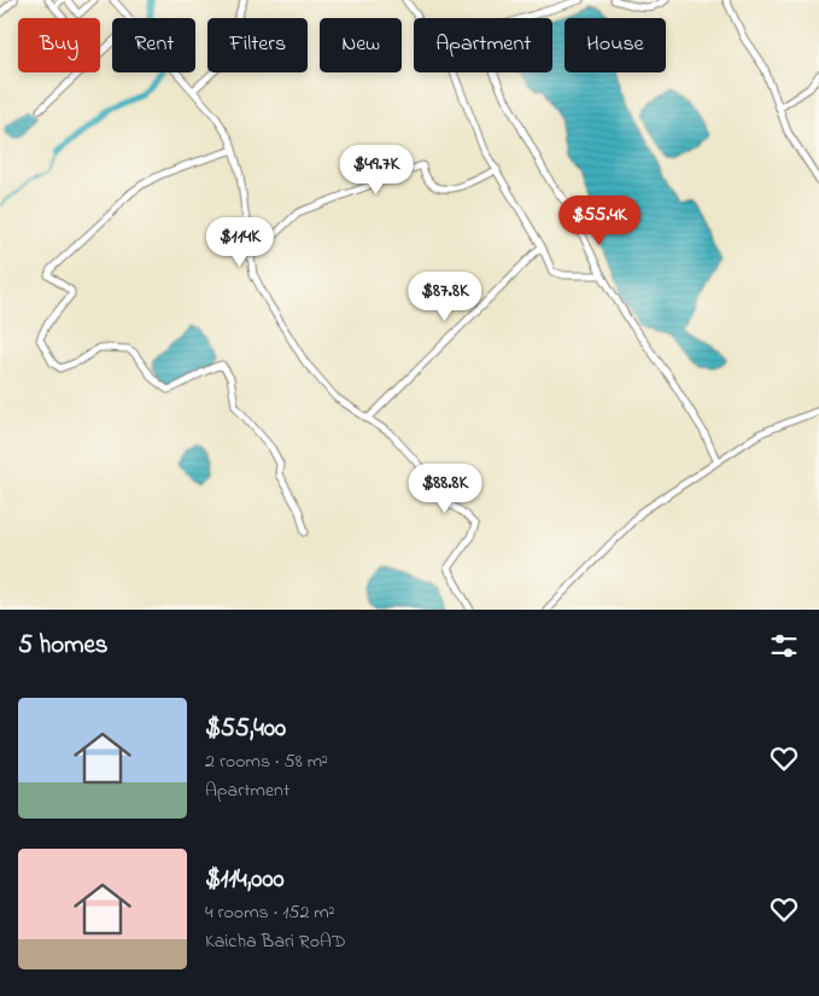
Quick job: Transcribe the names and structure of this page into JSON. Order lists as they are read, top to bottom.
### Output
{
  "page": {
    "chip": [
      "Buy",
      "Rent",
      "Filters",
      "New",
      "Apartment",
      "House"
    ],
    "price": [
      "$49.7K",
      "$55.4K",
      "$114K",
      "$87.8K",
      "$88.8K"
    ],
    "heading": "5 homes",
    "list": [
      {
        "name": "$55,400",
        "note": "2 rooms · 58 m² · Apartment"
      },
      {
        "name": "$114,000",
        "note": "4 rooms · 152 m² · Kaicha Bari RoAD"
      }
    ]
  }
}
